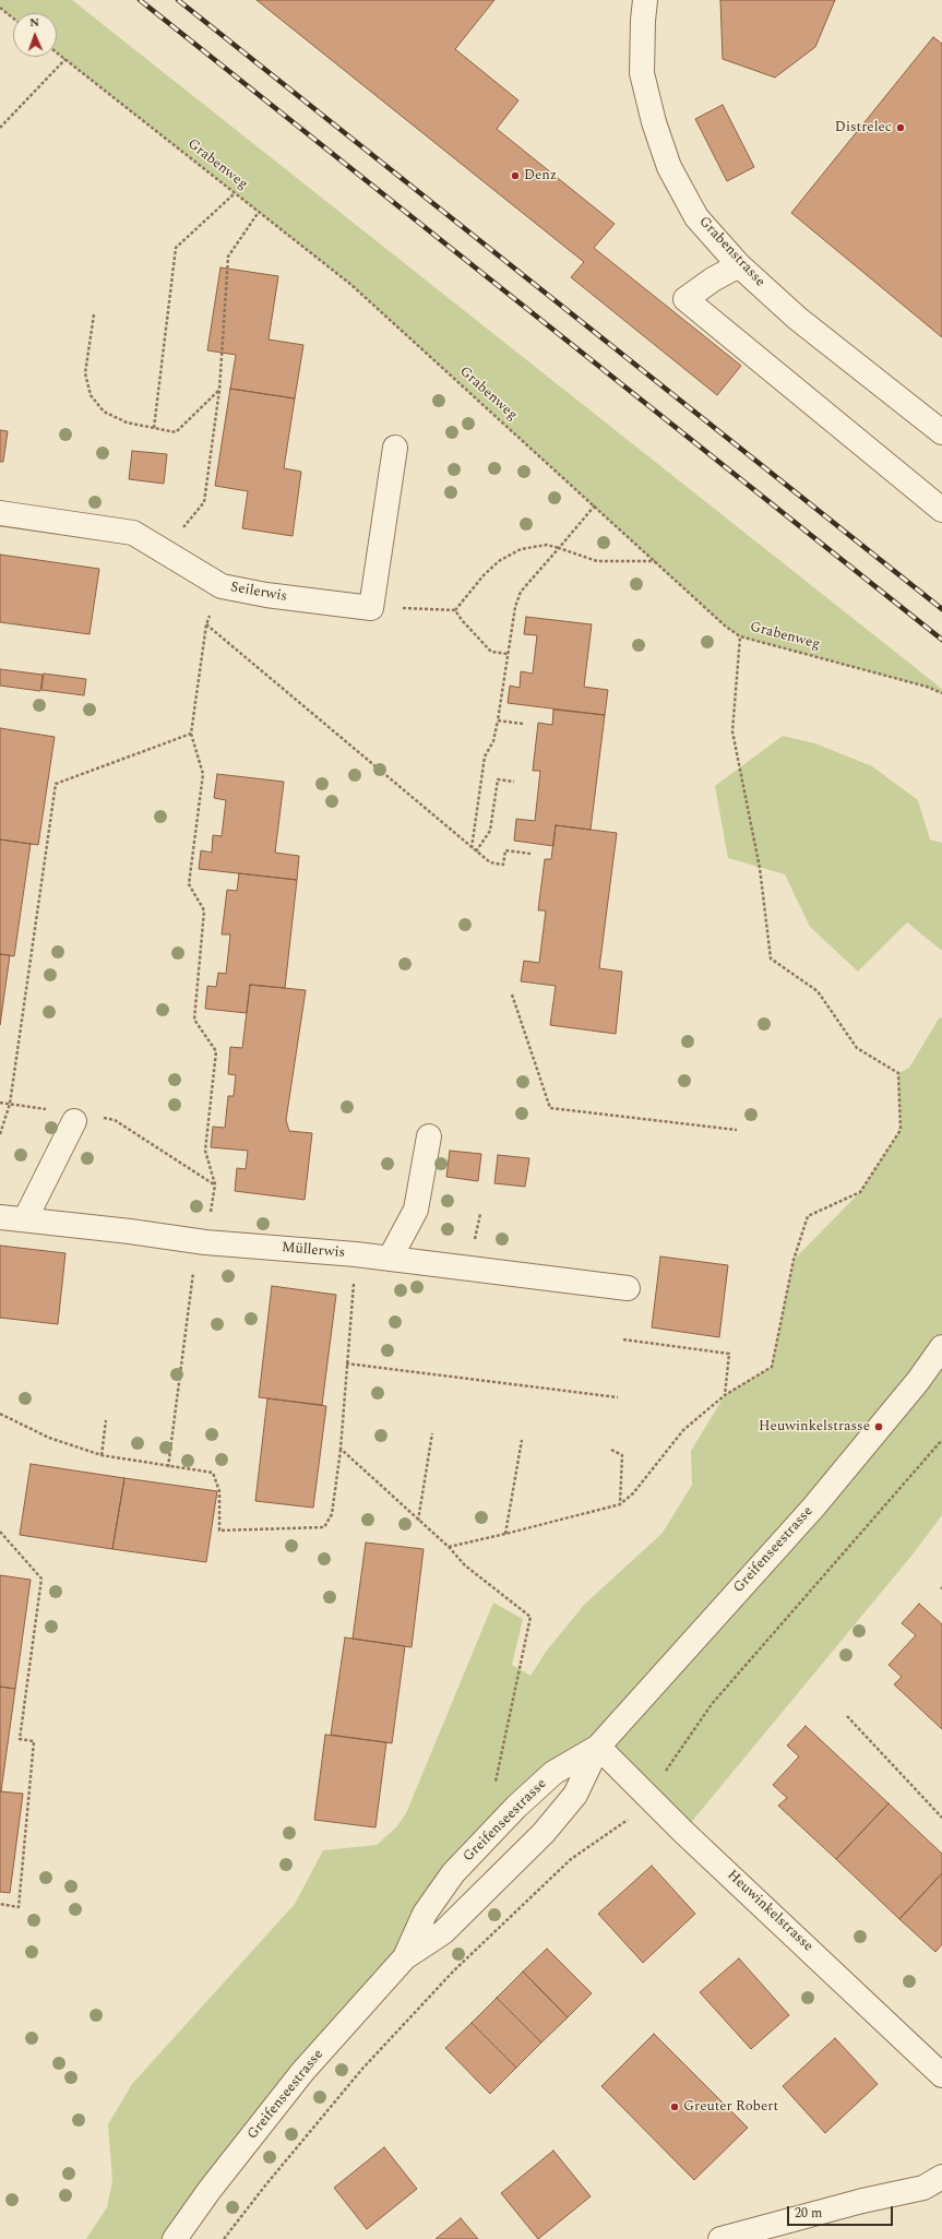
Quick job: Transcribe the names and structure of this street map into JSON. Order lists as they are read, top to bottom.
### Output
{
  "streets": {
    "street": [
      "Grabenstrasse",
      "Seilerwis",
      "Müllerwis",
      "Greifenseestrasse",
      "Heuwinkelstrasse"
    ],
    "path": ["Grabenweg"]
  },
  "crossings": [
    ["Greifenseestrasse", "Heuwinkelstrasse"]
  ],
  "places": [
    "Distrelec",
    "Denz",
    "Heuwinkelstrasse",
    "Greuter Robert"
  ],
  "scale_bar": "20 m",
  "north": "top"
}
